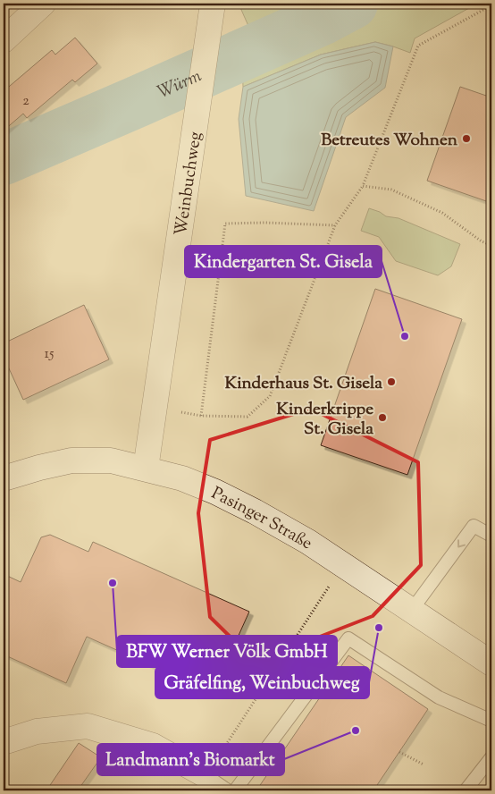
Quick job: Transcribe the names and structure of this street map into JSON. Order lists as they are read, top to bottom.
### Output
{
  "streets": {
    "street": ["Weinbuchweg", "Pasinger Straße"]
  },
  "crossings": [
    ["Weinbuchweg", "Pasinger Straße"]
  ],
  "water": ["Würm"],
  "places": [
    "Betreutes Wohnen",
    "Kindergarten St. Gisela",
    "Kinderhaus St. Gisela",
    "Kinderkrippe St. Gisela",
    "BFW Werner Völk GmbH",
    "Gräfelfing, Weinbuchweg",
    "Landmann's Biomarkt"
  ],
  "house_numbers": ["2", "15"]
}
